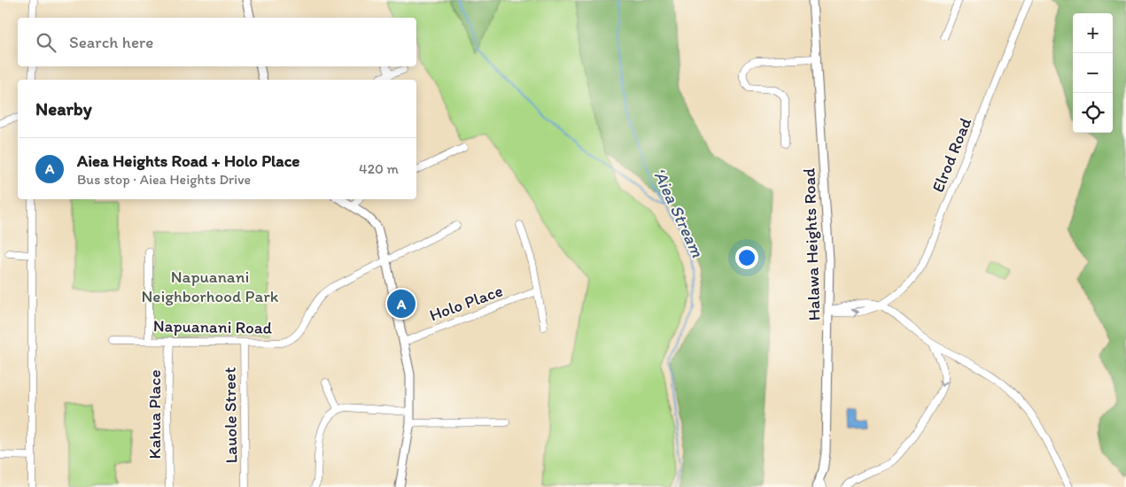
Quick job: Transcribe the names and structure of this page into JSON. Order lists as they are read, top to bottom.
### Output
{
  "streets": {
    "street": [
      "Elrod Road",
      "Halawa Heights Road",
      "Holo Place",
      "Napuanani Road",
      "Kahua Place",
      "Lauole Street"
    ]
  },
  "crossings": [
    ["Napuanani Road", "Kahua Place"],
    ["Napuanani Road", "Lauole Street"]
  ],
  "water": ["ʻAiea Stream"],
  "parks": ["Napuanani Neighborhood Park"],
  "page": {
    "map_buttons": ["+", "−"],
    "search": "Search here",
    "heading": "Nearby",
    "list": [
      {
        "mark": "A",
        "name": "Aiea Heights Road + Holo Place",
        "note": "Bus stop · Aiea Heights Drive",
        "value": "420 m"
      }
    ],
    "pins": "A"
  }
}
